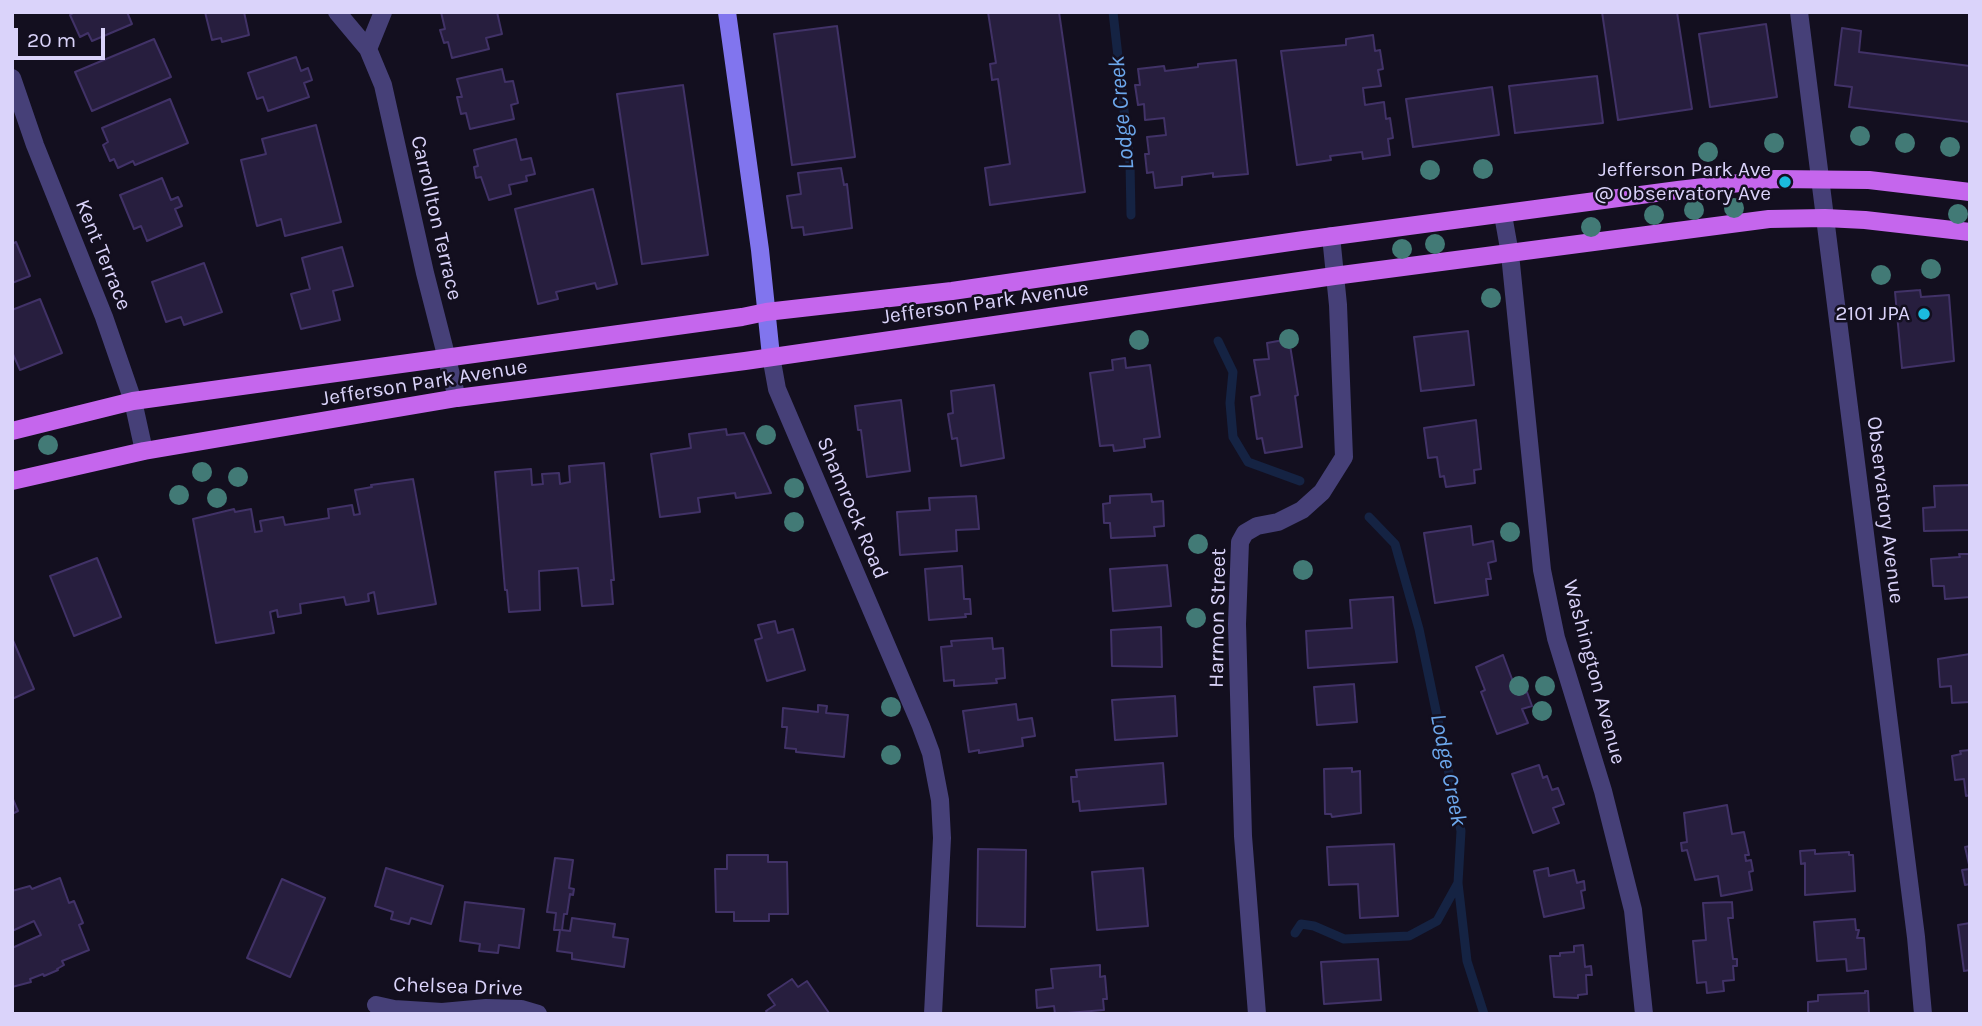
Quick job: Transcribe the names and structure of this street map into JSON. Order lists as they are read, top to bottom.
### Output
{
  "streets": {
    "main road": ["Jefferson Park Avenue"],
    "street": [
      "Carrollton Terrace",
      "Kent Terrace",
      "Shamrock Road",
      "Observatory Avenue",
      "Harmon Street",
      "Washington Avenue",
      "Chelsea Drive"
    ]
  },
  "crossings": [
    ["Carrollton Terrace", "Jefferson Park Avenue"],
    ["Kent Terrace", "Jefferson Park Avenue"],
    ["Jefferson Park Avenue", "Shamrock Road"],
    ["Jefferson Park Avenue", "Observatory Avenue"],
    ["Jefferson Park Avenue", "Harmon Street"],
    ["Jefferson Park Avenue", "Washington Avenue"]
  ],
  "water": ["Lodge Creek"],
  "places": ["Jefferson Park Ave @ Observatory Ave", "2101 JPA"],
  "scale_bar": "20 m"
}
